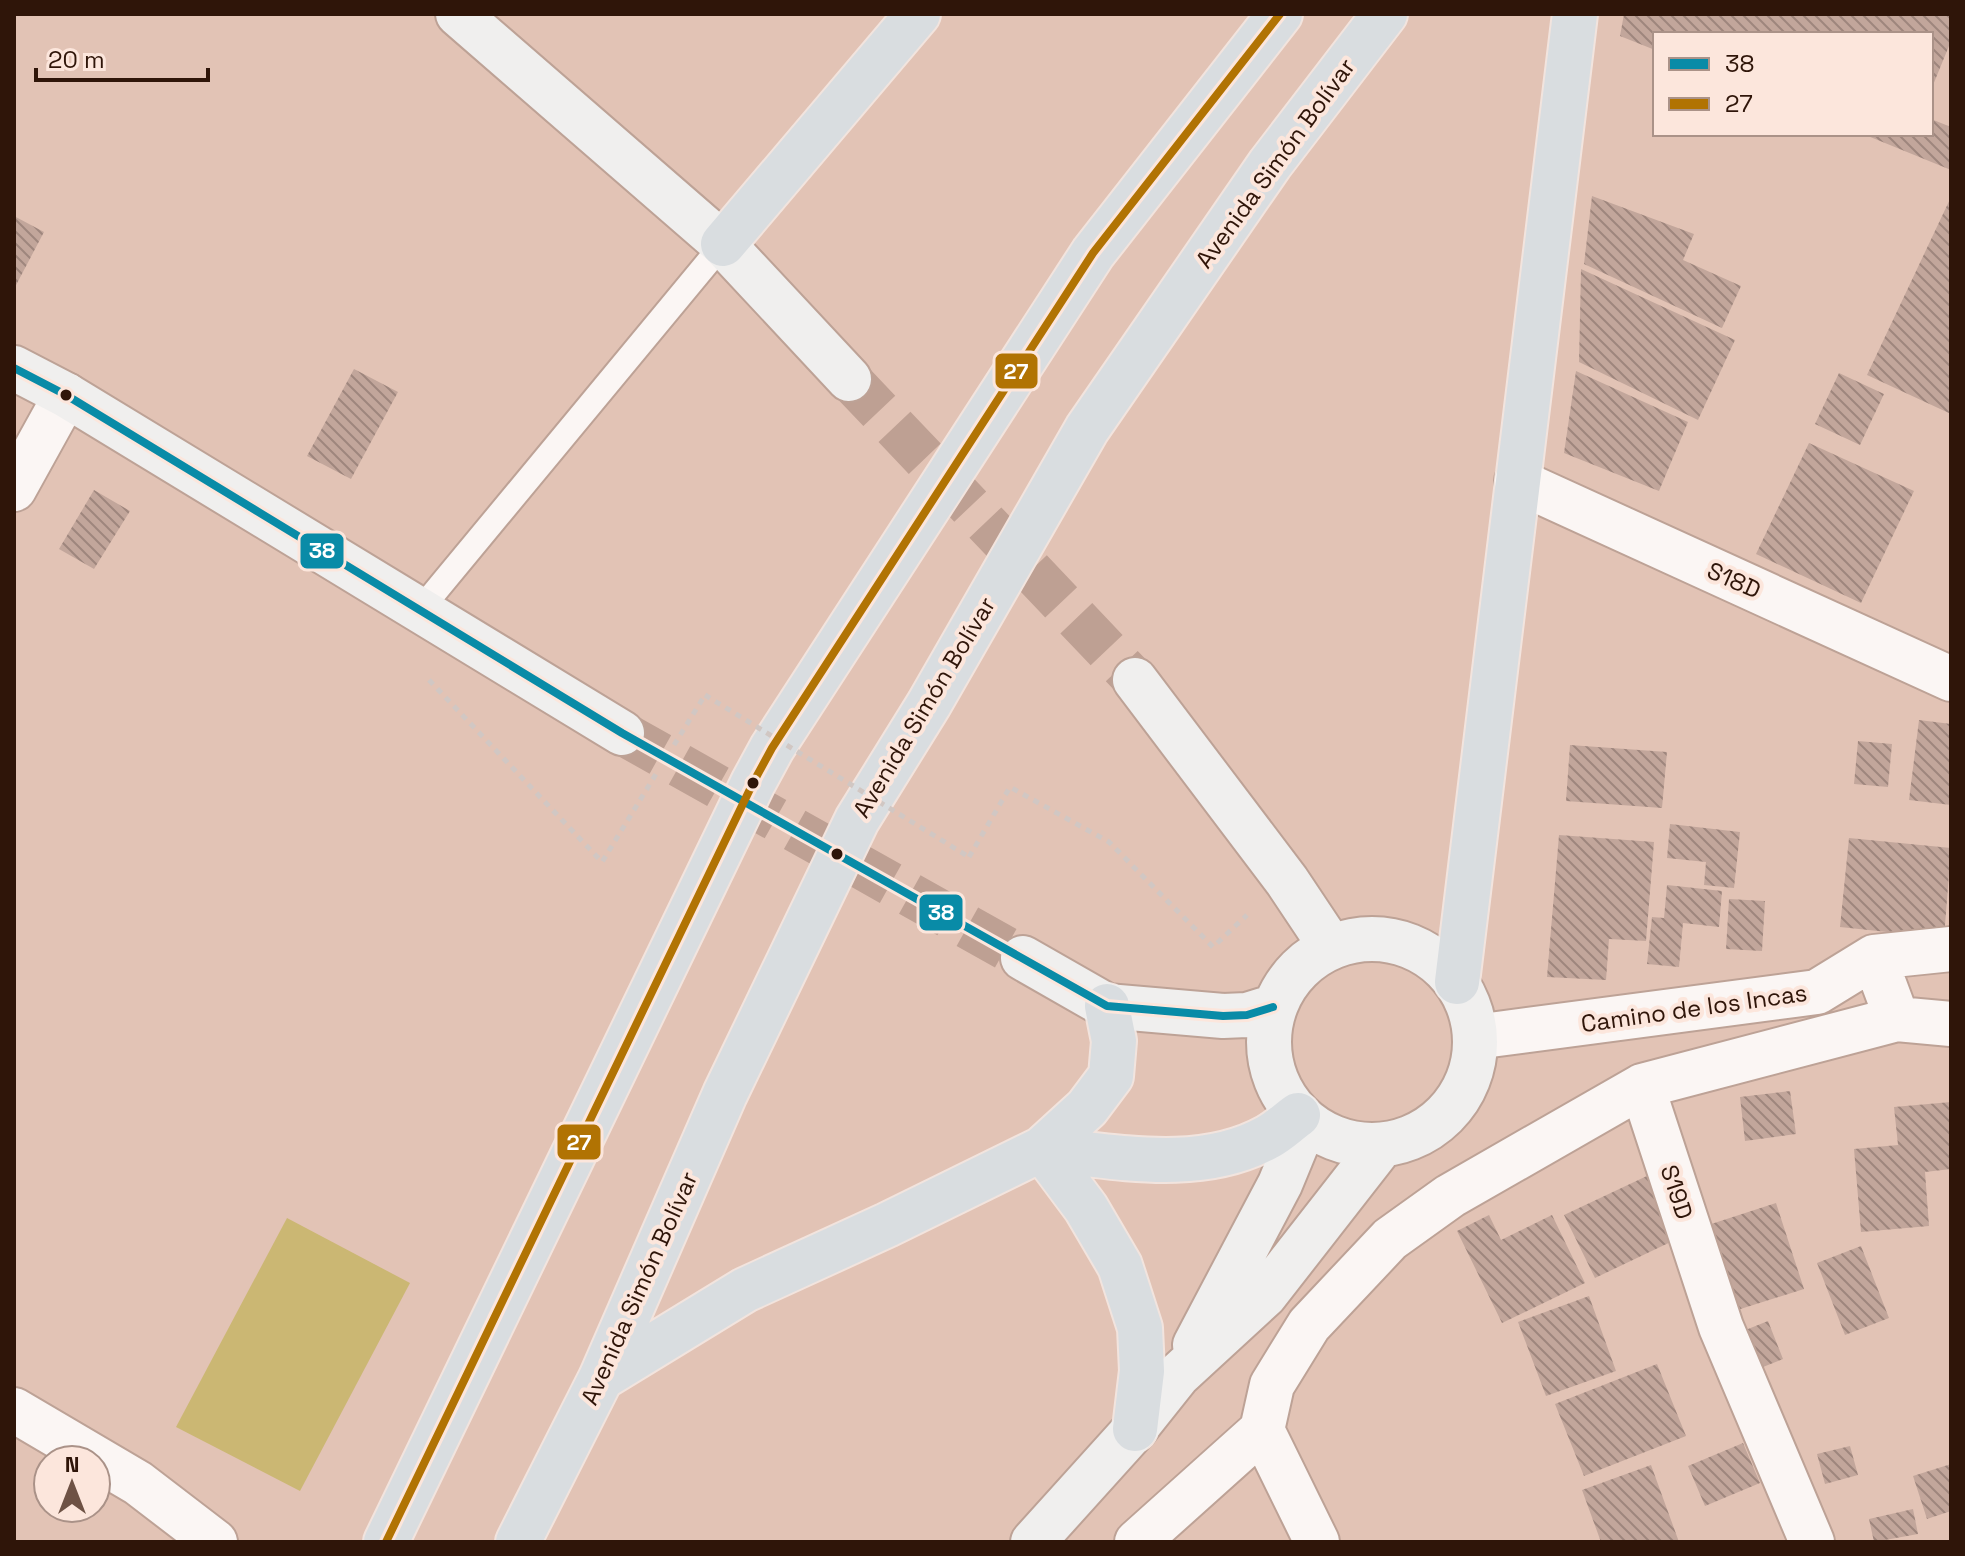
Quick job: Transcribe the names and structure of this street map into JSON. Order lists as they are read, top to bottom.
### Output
{
  "streets": {
    "highway": ["Avenida Simón Bolívar"],
    "street": ["S18D", "Camino de los Incas", "S19D"]
  },
  "lines": ["transit line 27", "transit line 38"],
  "legend": ["38", "27"],
  "scale_bar": "20 m",
  "north": "top"
}
